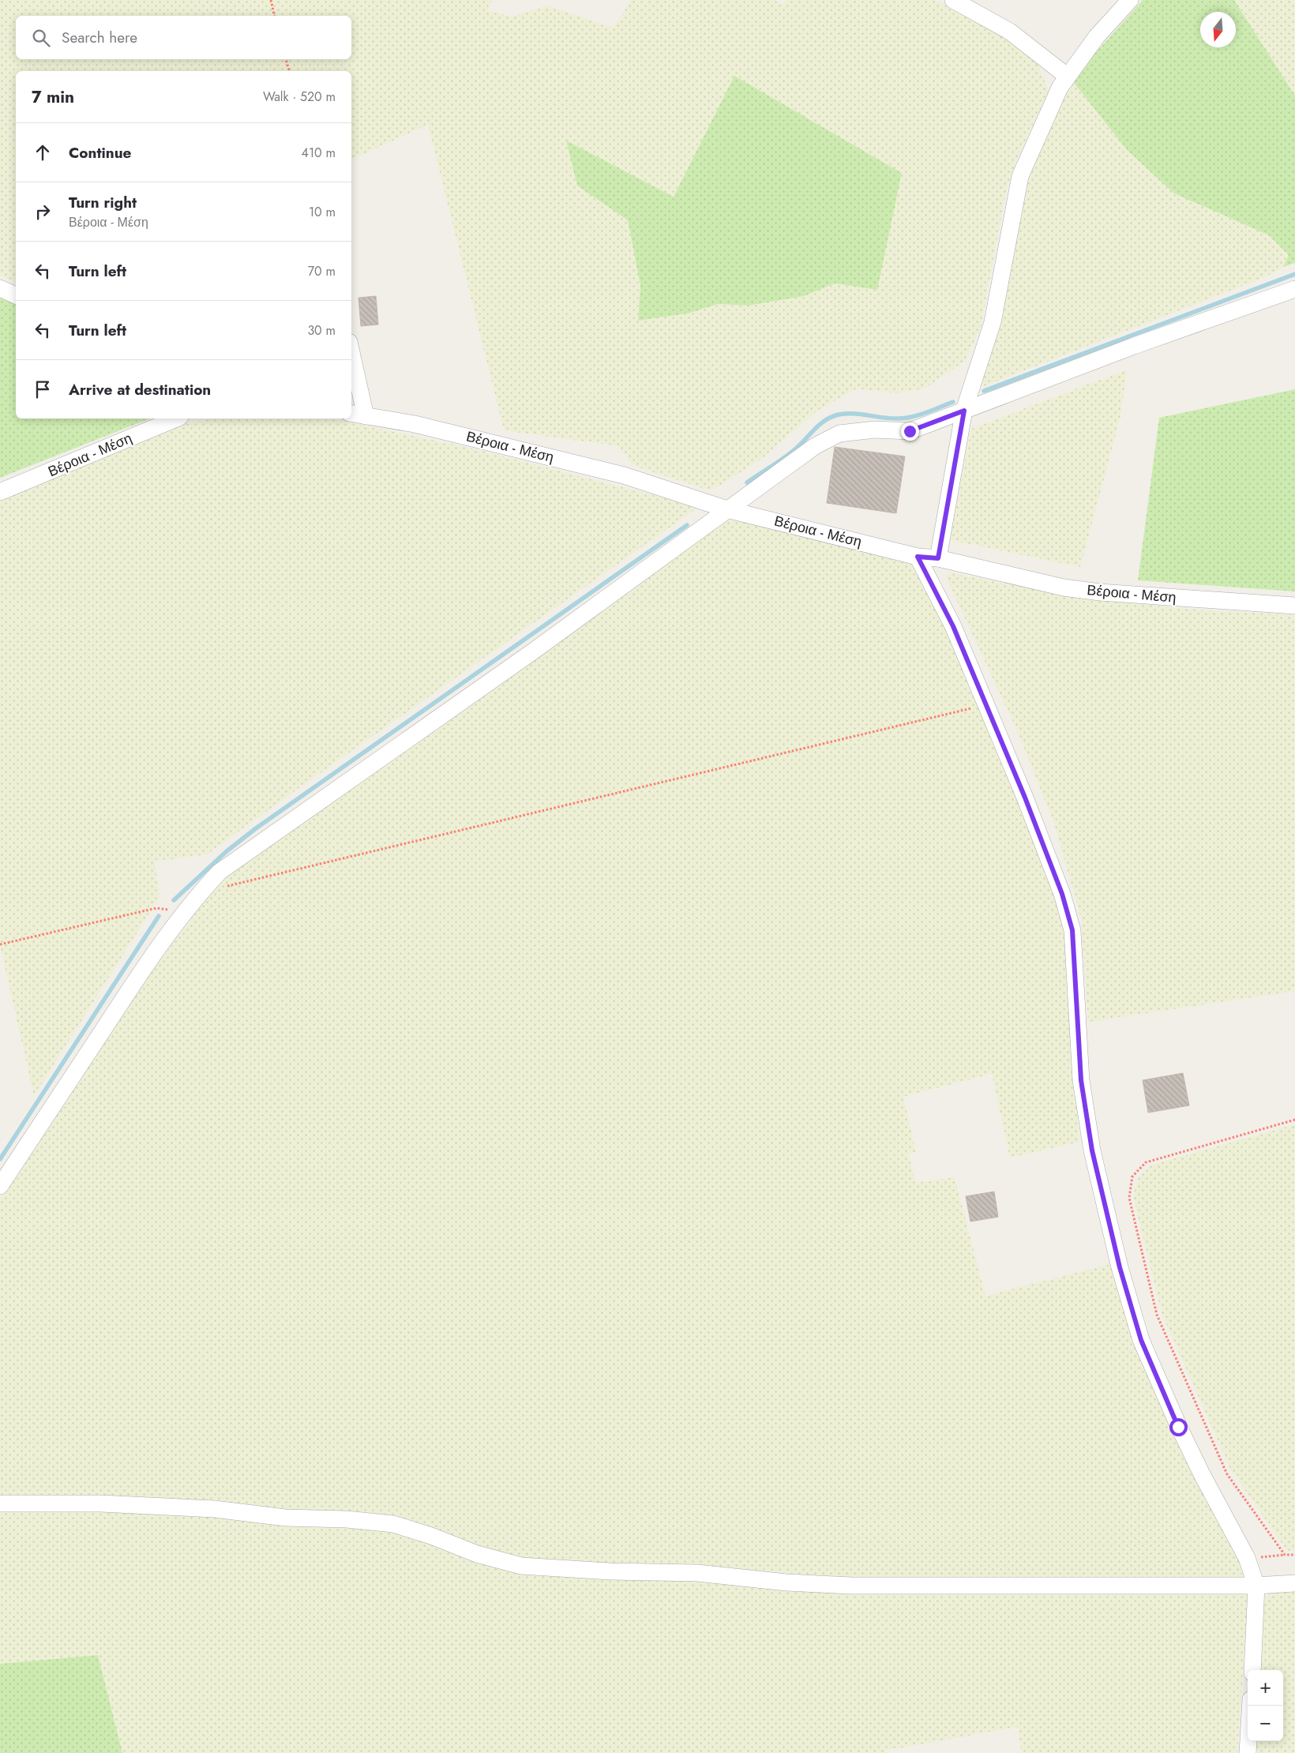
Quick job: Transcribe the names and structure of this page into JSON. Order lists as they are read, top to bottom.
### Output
{
  "streets": {
    "street": ["Βέροια - Μέση"]
  },
  "north": "bottom",
  "page": {
    "search": "Search here",
    "heading": ["7 min", "Walk · 520 m"],
    "list": [
      ["Continue", "410 m"],
      ["Turn right", "Βέροια - Μέση", "10 m"],
      ["Turn left", "70 m"],
      ["Turn left", "30 m"],
      "Arrive at destination"
    ],
    "map_buttons": ["+", "−"]
  }
}
